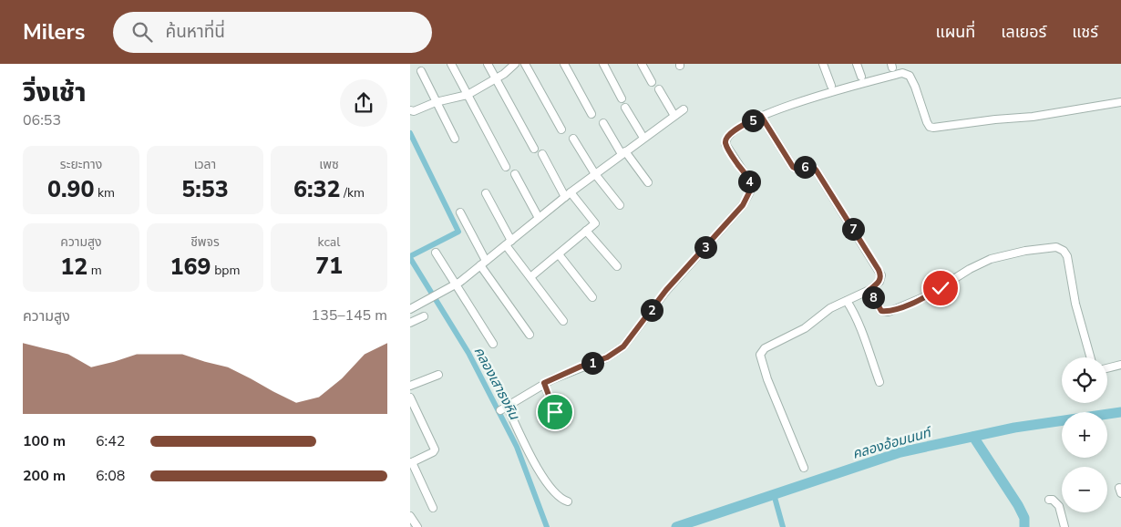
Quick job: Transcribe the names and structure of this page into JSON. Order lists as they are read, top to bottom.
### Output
{
  "water": ["คลองเสาธงหิน", "คลองอ้อมนนท์"],
  "page": {
    "header": "Milers",
    "search": "ค้นหาที่นี่",
    "nav": ["แผนที่", "เลเยอร์", "แชร์"],
    "heading": ["วิ่งเช้า", "06:53"],
    "pins": [
      "5",
      "6",
      "4",
      "7",
      "3",
      "8",
      "2",
      "1"
    ],
    "stats": [
      ["ระยะทาง", "0.90 km"],
      ["เวลา", "5:53"],
      ["เพซ", "6:32 /km"],
      ["ความสูง", "12 m"],
      ["ชีพจร", "169 bpm"],
      ["kcal", "71"]
    ],
    "chart": ["ความสูง", "135–145 m"],
    "map_buttons": ["+", "−"],
    "list": [
      {
        "name": "100 m",
        "note": "6:42"
      },
      {
        "name": "200 m",
        "note": "6:08"
      }
    ]
  }
}
